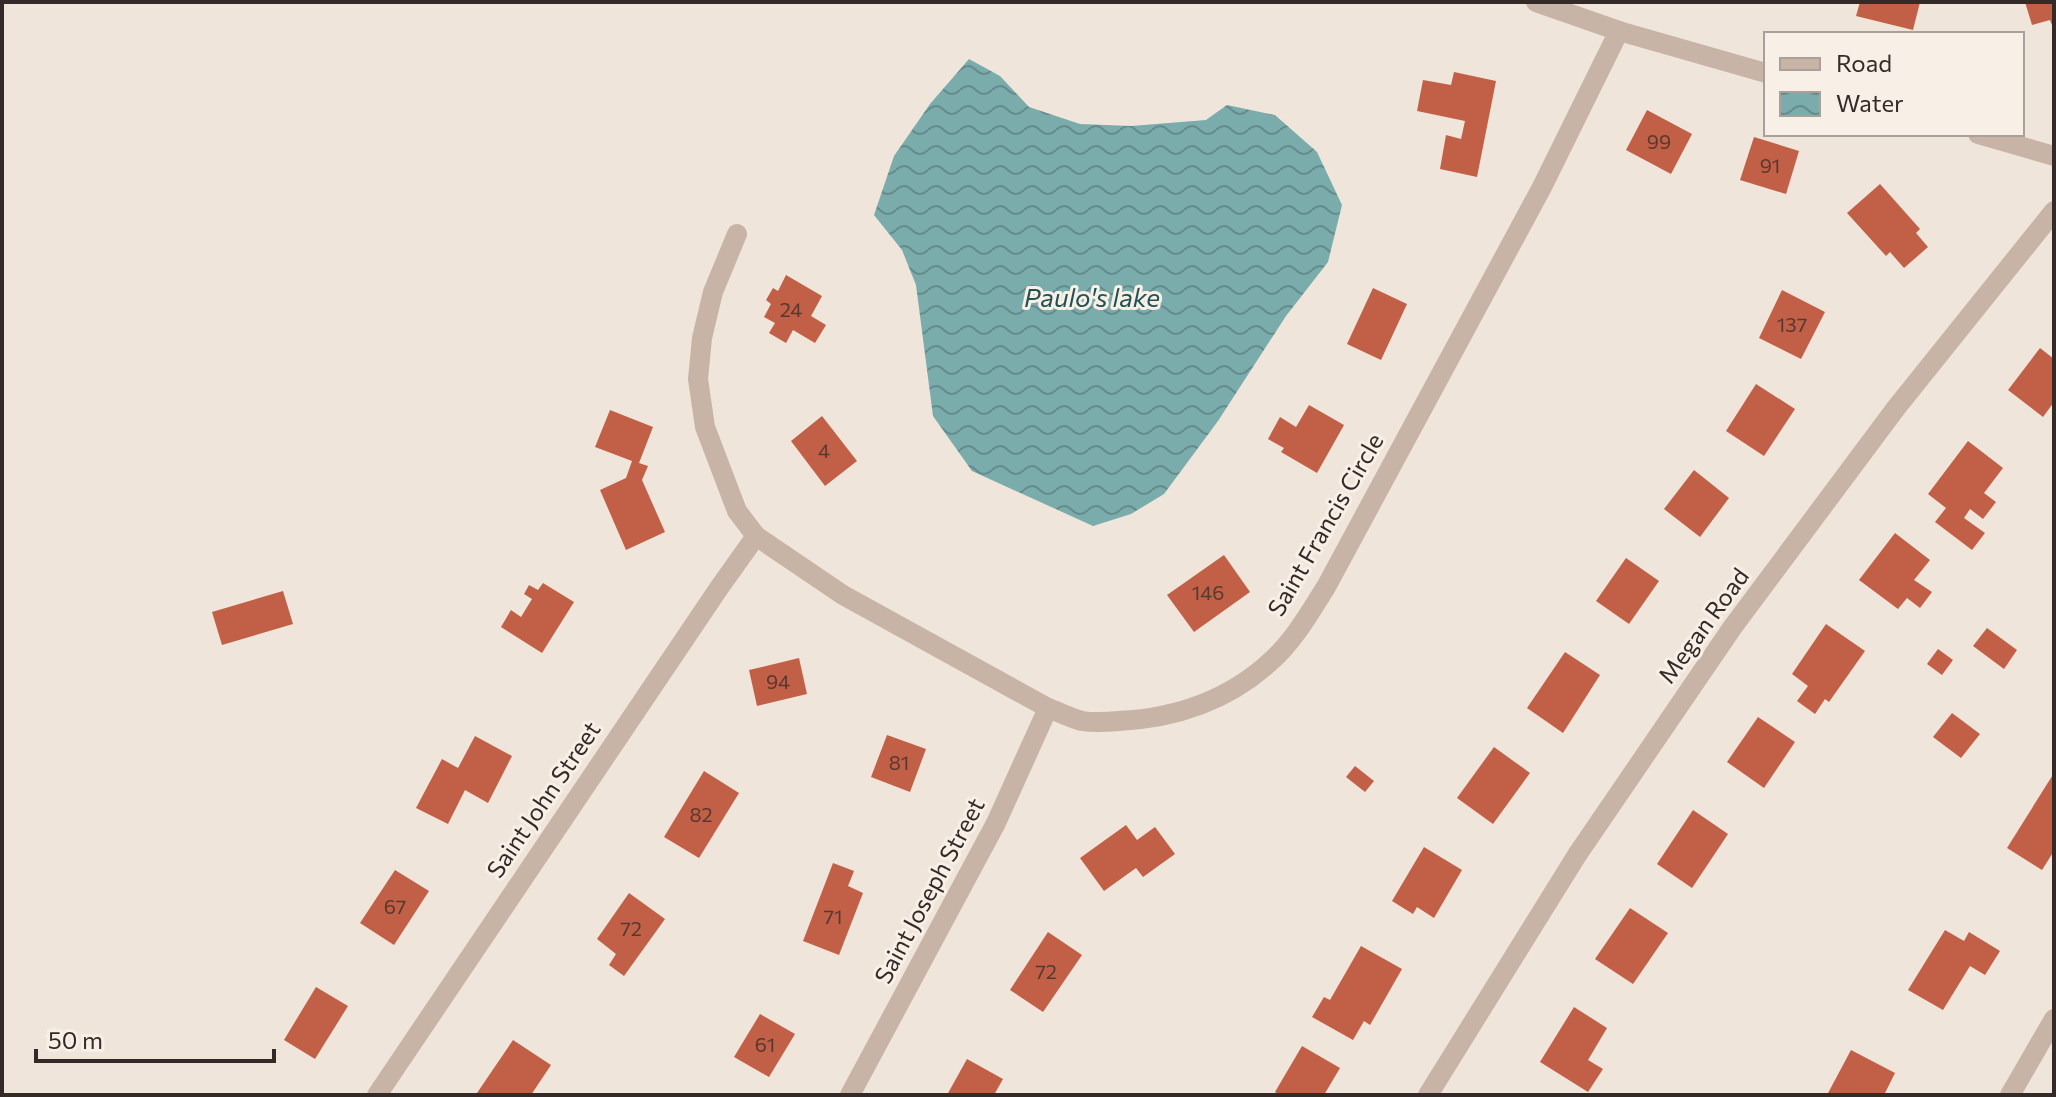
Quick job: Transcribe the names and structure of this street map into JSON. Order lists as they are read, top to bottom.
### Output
{
  "streets": {
    "street": [
      "Saint Francis Circle",
      "Megan Road",
      "Saint John Street",
      "Saint Joseph Street"
    ]
  },
  "crossings": [
    ["Saint Francis Circle", "Saint John Street"],
    ["Saint Francis Circle", "Saint Joseph Street"]
  ],
  "water": ["Paulo's lake"],
  "house_numbers": [
    "99",
    "91",
    "24",
    "137",
    "4",
    "146",
    "94",
    "81",
    "82",
    "67",
    "71",
    "72",
    "72",
    "61"
  ],
  "legend": ["Road", "Water"],
  "scale_bar": "50 m"
}
